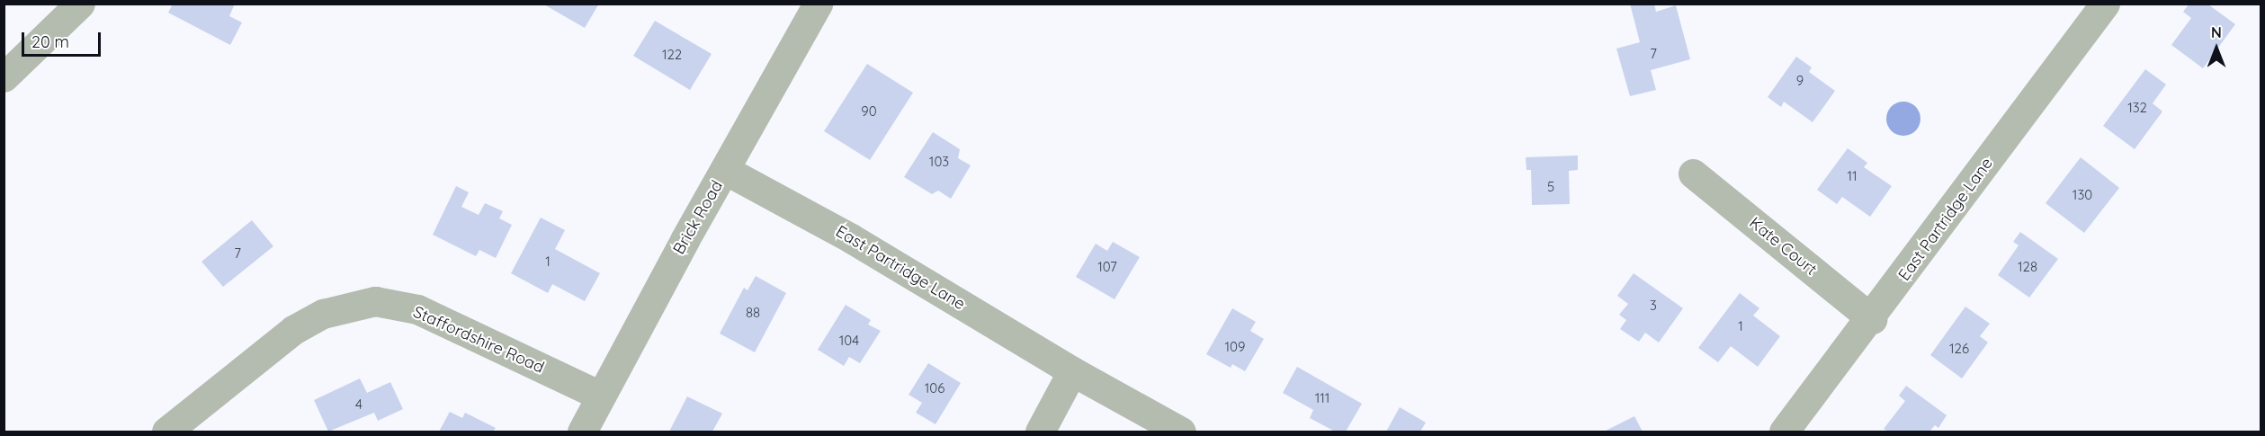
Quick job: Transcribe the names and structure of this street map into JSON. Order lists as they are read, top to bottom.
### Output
{
  "streets": {
    "street": [
      "Brick Road",
      "East Partridge Lane",
      "Kate Court",
      "Staffordshire Road"
    ]
  },
  "crossings": [
    ["Brick Road", "East Partridge Lane"],
    ["Brick Road", "Staffordshire Road"],
    ["East Partridge Lane", "Kate Court"]
  ],
  "house_numbers": [
    "7",
    "122",
    "9",
    "132",
    "90",
    "103",
    "11",
    "5",
    "130",
    "7",
    "1",
    "107",
    "128",
    "3",
    "88",
    "1",
    "104",
    "109",
    "126",
    "106",
    "111",
    "4"
  ],
  "scale_bar": "20 m",
  "north": "top"
}
